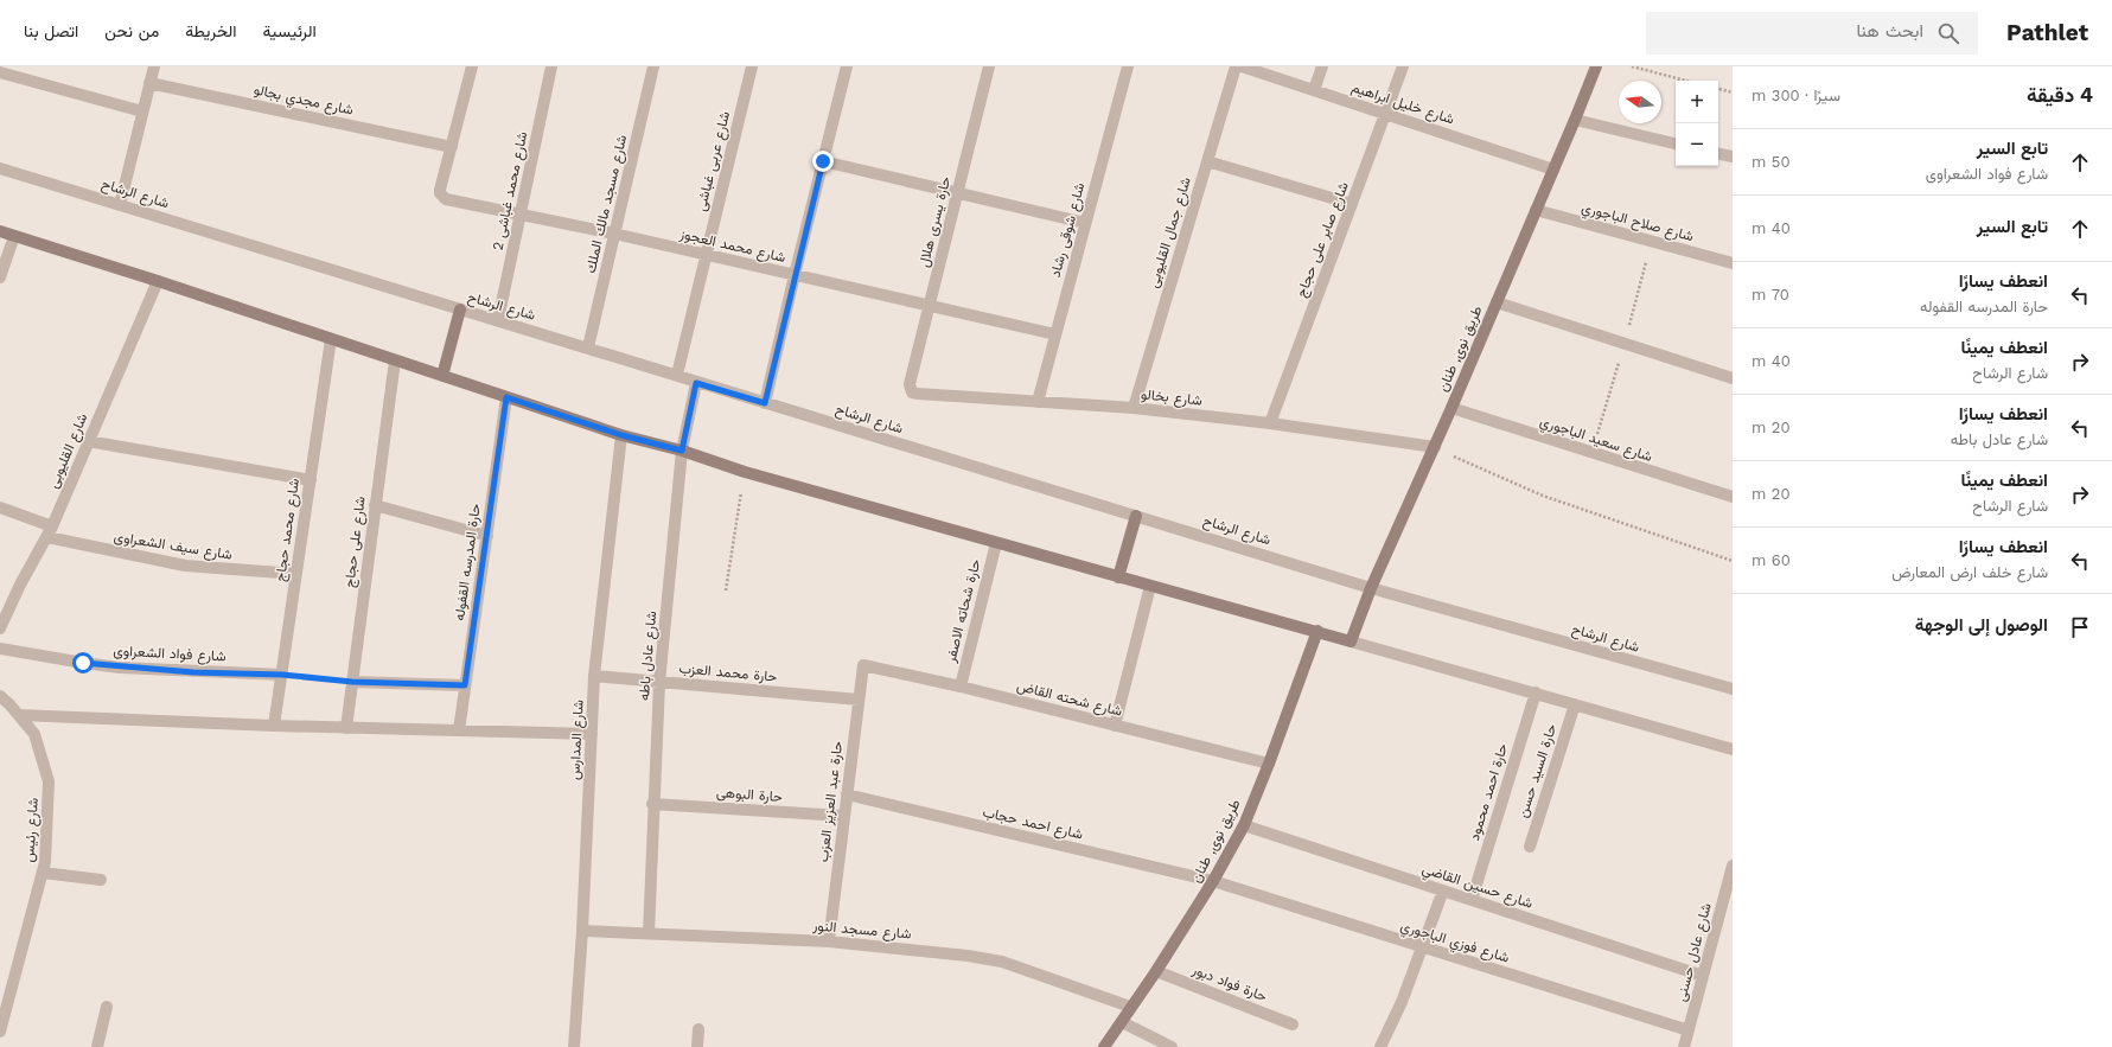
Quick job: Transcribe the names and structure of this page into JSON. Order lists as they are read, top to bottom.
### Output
{
  "streets": {
    "main road": ["طريق نوى, طنان"],
    "street": [
      "شارع مجدي بجالو",
      "شارع خليل ابراهيم",
      "شارع عربى غباشى",
      "شارع محمد غباشى 2",
      "شارع الرشاح",
      "شارع مسجد مالك الملك",
      "حارة يسرى هلال",
      "شارع صلاح الباجوري",
      "شارع شوقى رشاد",
      "شارع جمال القليوبى",
      "شارع صابر على حجاج",
      "شارع محمد العجوز",
      "شارع بخالو",
      "شارع سعيد الباجوري",
      "شارع القليوبى",
      "شارع محمد حجاج",
      "شارع على حجاج",
      "شارع سيف الشعراوى",
      "حارة المدرسه القفوله",
      "حارة شحاته الاصفر",
      "شارع فواد الشعراوى",
      "شارع عادل باطه",
      "حارة محمد العزب",
      "شارع شحته القاض",
      "شارع المدارس",
      "حارة السيد حسن",
      "حارة احمد محمود",
      "حارة البوهى",
      "حارة عبد العزيز العزب",
      "شارع احمد حجاب",
      "شارع رئيس",
      "شارع حسين القاضي",
      "شارع مسجد النور",
      "شارع فوزي الباجوري",
      "شارع عادل حسنى",
      "حارة فواد دبور"
    ]
  },
  "crossings": [
    ["شارع مجدي بجالو", "شارع محمد العجوز"],
    ["شارع خليل ابراهيم", "شارع صابر على حجاج"],
    ["شارع خليل ابراهيم", "طريق نوى, طنان"],
    ["شارع عربى غباشى", "شارع الرشاح"],
    ["شارع عربى غباشى", "شارع محمد العجوز"],
    ["شارع محمد غباشى 2", "شارع الرشاح"],
    ["شارع محمد غباشى 2", "شارع محمد العجوز"],
    ["شارع الرشاح", "شارع مسجد مالك الملك"],
    ["شارع الرشاح", "طريق نوى, طنان"],
    ["شارع الرشاح", "شارع عادل باطه"],
    ["شارع مسجد مالك الملك", "شارع محمد العجوز"],
    ["حارة يسرى هلال", "شارع محمد العجوز"],
    ["حارة يسرى هلال", "شارع بخالو"],
    ["شارع صلاح الباجوري", "طريق نوى, طنان"],
    ["شارع شوقى رشاد", "شارع محمد العجوز"],
    ["شارع شوقى رشاد", "شارع بخالو"],
    ["شارع جمال القليوبى", "شارع بخالو"],
    ["شارع صابر على حجاج", "شارع بخالو"],
    ["طريق نوى, طنان", "شارع بخالو"],
    ["طريق نوى, طنان", "شارع سعيد الباجوري"],
    ["طريق نوى, طنان", "شارع شحته القاض"],
    ["طريق نوى, طنان", "شارع احمد حجاب"],
    ["طريق نوى, طنان", "شارع حسين القاضي"],
    ["طريق نوى, طنان", "شارع مسجد النور"],
    ["طريق نوى, طنان", "شارع فوزي الباجوري"],
    ["طريق نوى, طنان", "حارة فواد دبور"],
    ["شارع القليوبى", "شارع سيف الشعراوى"],
    ["شارع محمد حجاج", "شارع سيف الشعراوى"],
    ["شارع محمد حجاج", "شارع فواد الشعراوى"],
    ["حارة شحاته الاصفر", "شارع شحته القاض"],
    ["شارع عادل باطه", "حارة محمد العزب"],
    ["شارع عادل باطه", "حارة البوهى"],
    ["شارع عادل باطه", "شارع مسجد النور"],
    ["حارة محمد العزب", "شارع المدارس"],
    ["حارة محمد العزب", "حارة عبد العزيز العزب"],
    ["شارع شحته القاض", "حارة عبد العزيز العزب"],
    ["شارع المدارس", "شارع مسجد النور"],
    ["حارة احمد محمود", "شارع حسين القاضي"],
    ["حارة البوهى", "حارة عبد العزيز العزب"],
    ["حارة عبد العزيز العزب", "شارع احمد حجاب"],
    ["حارة عبد العزيز العزب", "شارع مسجد النور"],
    ["شارع احمد حجاب", "شارع فوزي الباجوري"],
    ["شارع حسين القاضي", "شارع عادل حسنى"],
    ["شارع فوزي الباجوري", "شارع عادل حسنى"]
  ],
  "north": "left",
  "page": {
    "header": "Pathlet",
    "search": "ابحث هنا",
    "nav": [
      "الرئيسية",
      "الخريطة",
      "من نحن",
      "اتصل بنا"
    ],
    "heading": ["4 دقيقة", "سيرًا · 300 m"],
    "map_buttons": ["+", "−"],
    "list": [
      ["تابع السير", "شارع فواد الشعراوى", "50 m"],
      ["تابع السير", "40 m"],
      ["انعطف يسارًا", "حارة المدرسه القفوله", "70 m"],
      ["انعطف يمينًا", "شارع الرشاح", "40 m"],
      ["انعطف يسارًا", "شارع عادل باطه", "20 m"],
      ["انعطف يمينًا", "شارع الرشاح", "20 m"],
      ["انعطف يسارًا", "شارع خلف ارض المعارض", "60 m"],
      "الوصول إلى الوجهة"
    ]
  }
}
